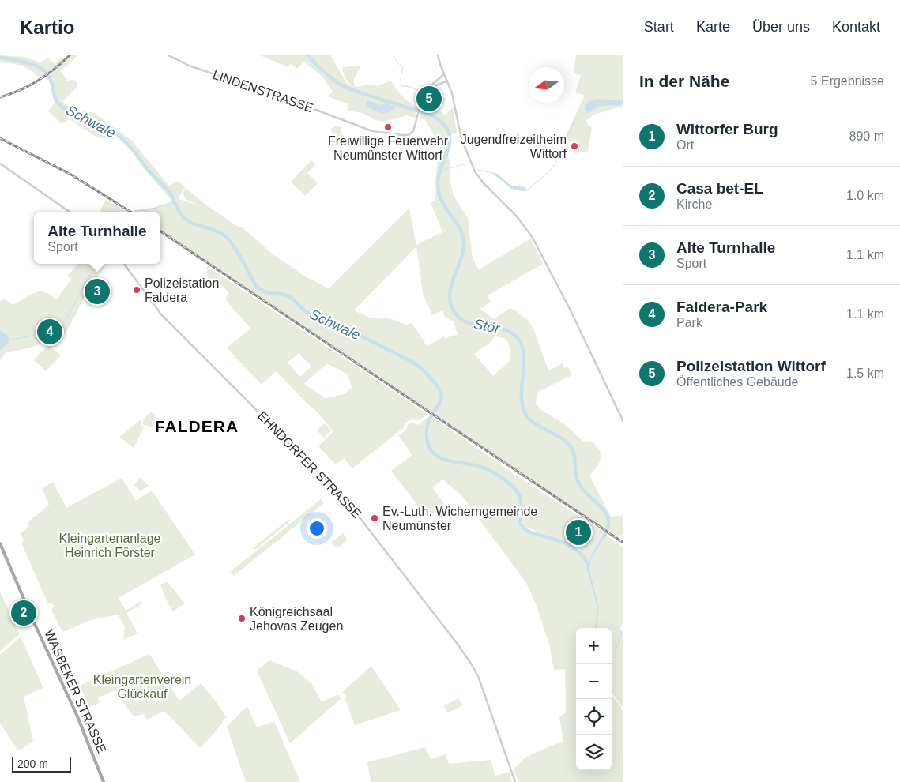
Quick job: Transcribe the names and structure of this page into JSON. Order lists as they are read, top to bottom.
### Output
{
  "streets": {
    "main road": ["WASBEKER STRASSE"],
    "street": ["LINDENSTRASSE", "EHNDORFER STRASSE"]
  },
  "districts": ["FALDERA"],
  "water": ["Schwale", "Stör"],
  "parks": ["Kleingartenanlage Heinrich Förster", "Kleingartenverein Glückauf"],
  "places": [
    "Freiwillige Feuerwehr Neumünster Wittorf",
    "Jugendfreizeitheim Wittorf",
    "Polizeistation Faldera",
    "Ev.-Luth. Wicherngemeinde Neumünster",
    "Königreichsaal Jehovas Zeugen"
  ],
  "scale_bar": "200 m",
  "north": "left",
  "page": {
    "header": "Kartio",
    "nav": [
      "Start",
      "Karte",
      "Über uns",
      "Kontakt"
    ],
    "heading": ["In der Nähe", "5 Ergebnisse"],
    "pins": [
      "5",
      "3",
      "4",
      "1",
      "2"
    ],
    "list": [
      {
        "mark": "1",
        "name": "Wittorfer Burg",
        "note": "Ort",
        "value": "890 m"
      },
      {
        "mark": "2",
        "name": "Casa bet-EL",
        "note": "Kirche",
        "value": "1.0 km"
      },
      {
        "mark": "3",
        "name": "Alte Turnhalle",
        "note": "Sport",
        "value": "1.1 km"
      },
      {
        "mark": "4",
        "name": "Faldera-Park",
        "note": "Park",
        "value": "1.1 km"
      },
      {
        "mark": "5",
        "name": "Polizeistation Wittorf",
        "note": "Öffentliches Gebäude",
        "value": "1.5 km"
      }
    ],
    "popup": ["Alte Turnhalle", "Sport"],
    "map_buttons": ["+", "−"],
    "scale": "200 m"
  }
}
